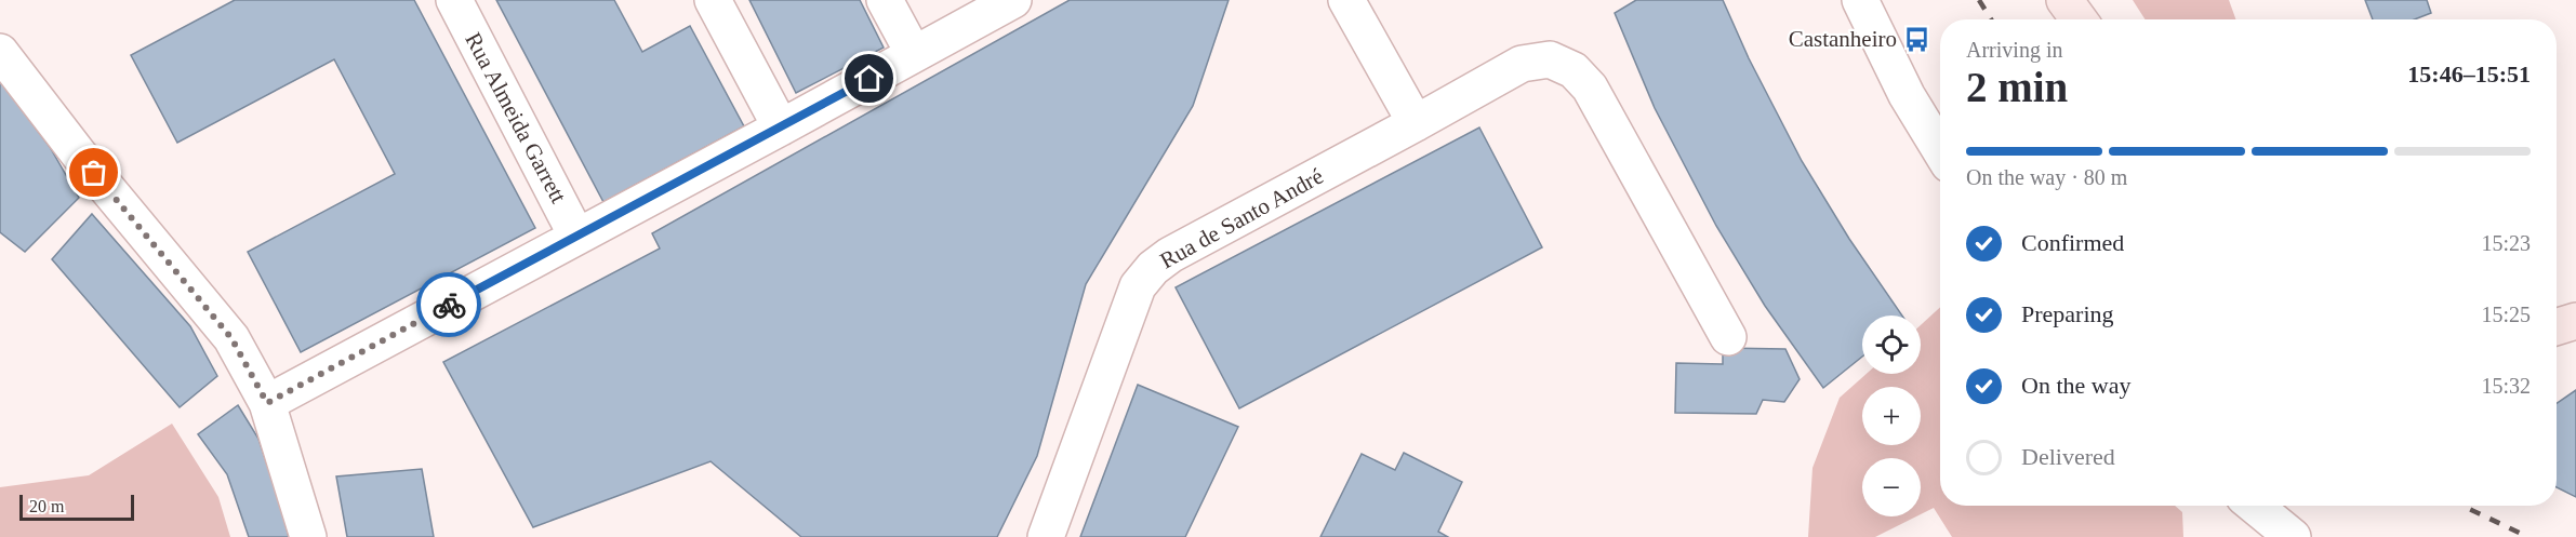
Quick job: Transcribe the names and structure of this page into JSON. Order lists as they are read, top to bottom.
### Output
{
  "streets": {
    "street": ["Rua Almeida Garrett", "Rua de Santo André"]
  },
  "places": {
    "bus stop": ["Castanheiro"]
  },
  "scale_bar": "20 m",
  "page": {
    "heading": ["2 min", "Arriving in", "15:46–15:51"],
    "bar": "On the way · 80 m",
    "list": [
      ["Confirmed", "15:23"],
      ["Preparing", "15:25"],
      ["On the way", "15:32"],
      "Delivered"
    ],
    "map_buttons": ["+", "−"],
    "scale": "20 m"
  }
}
